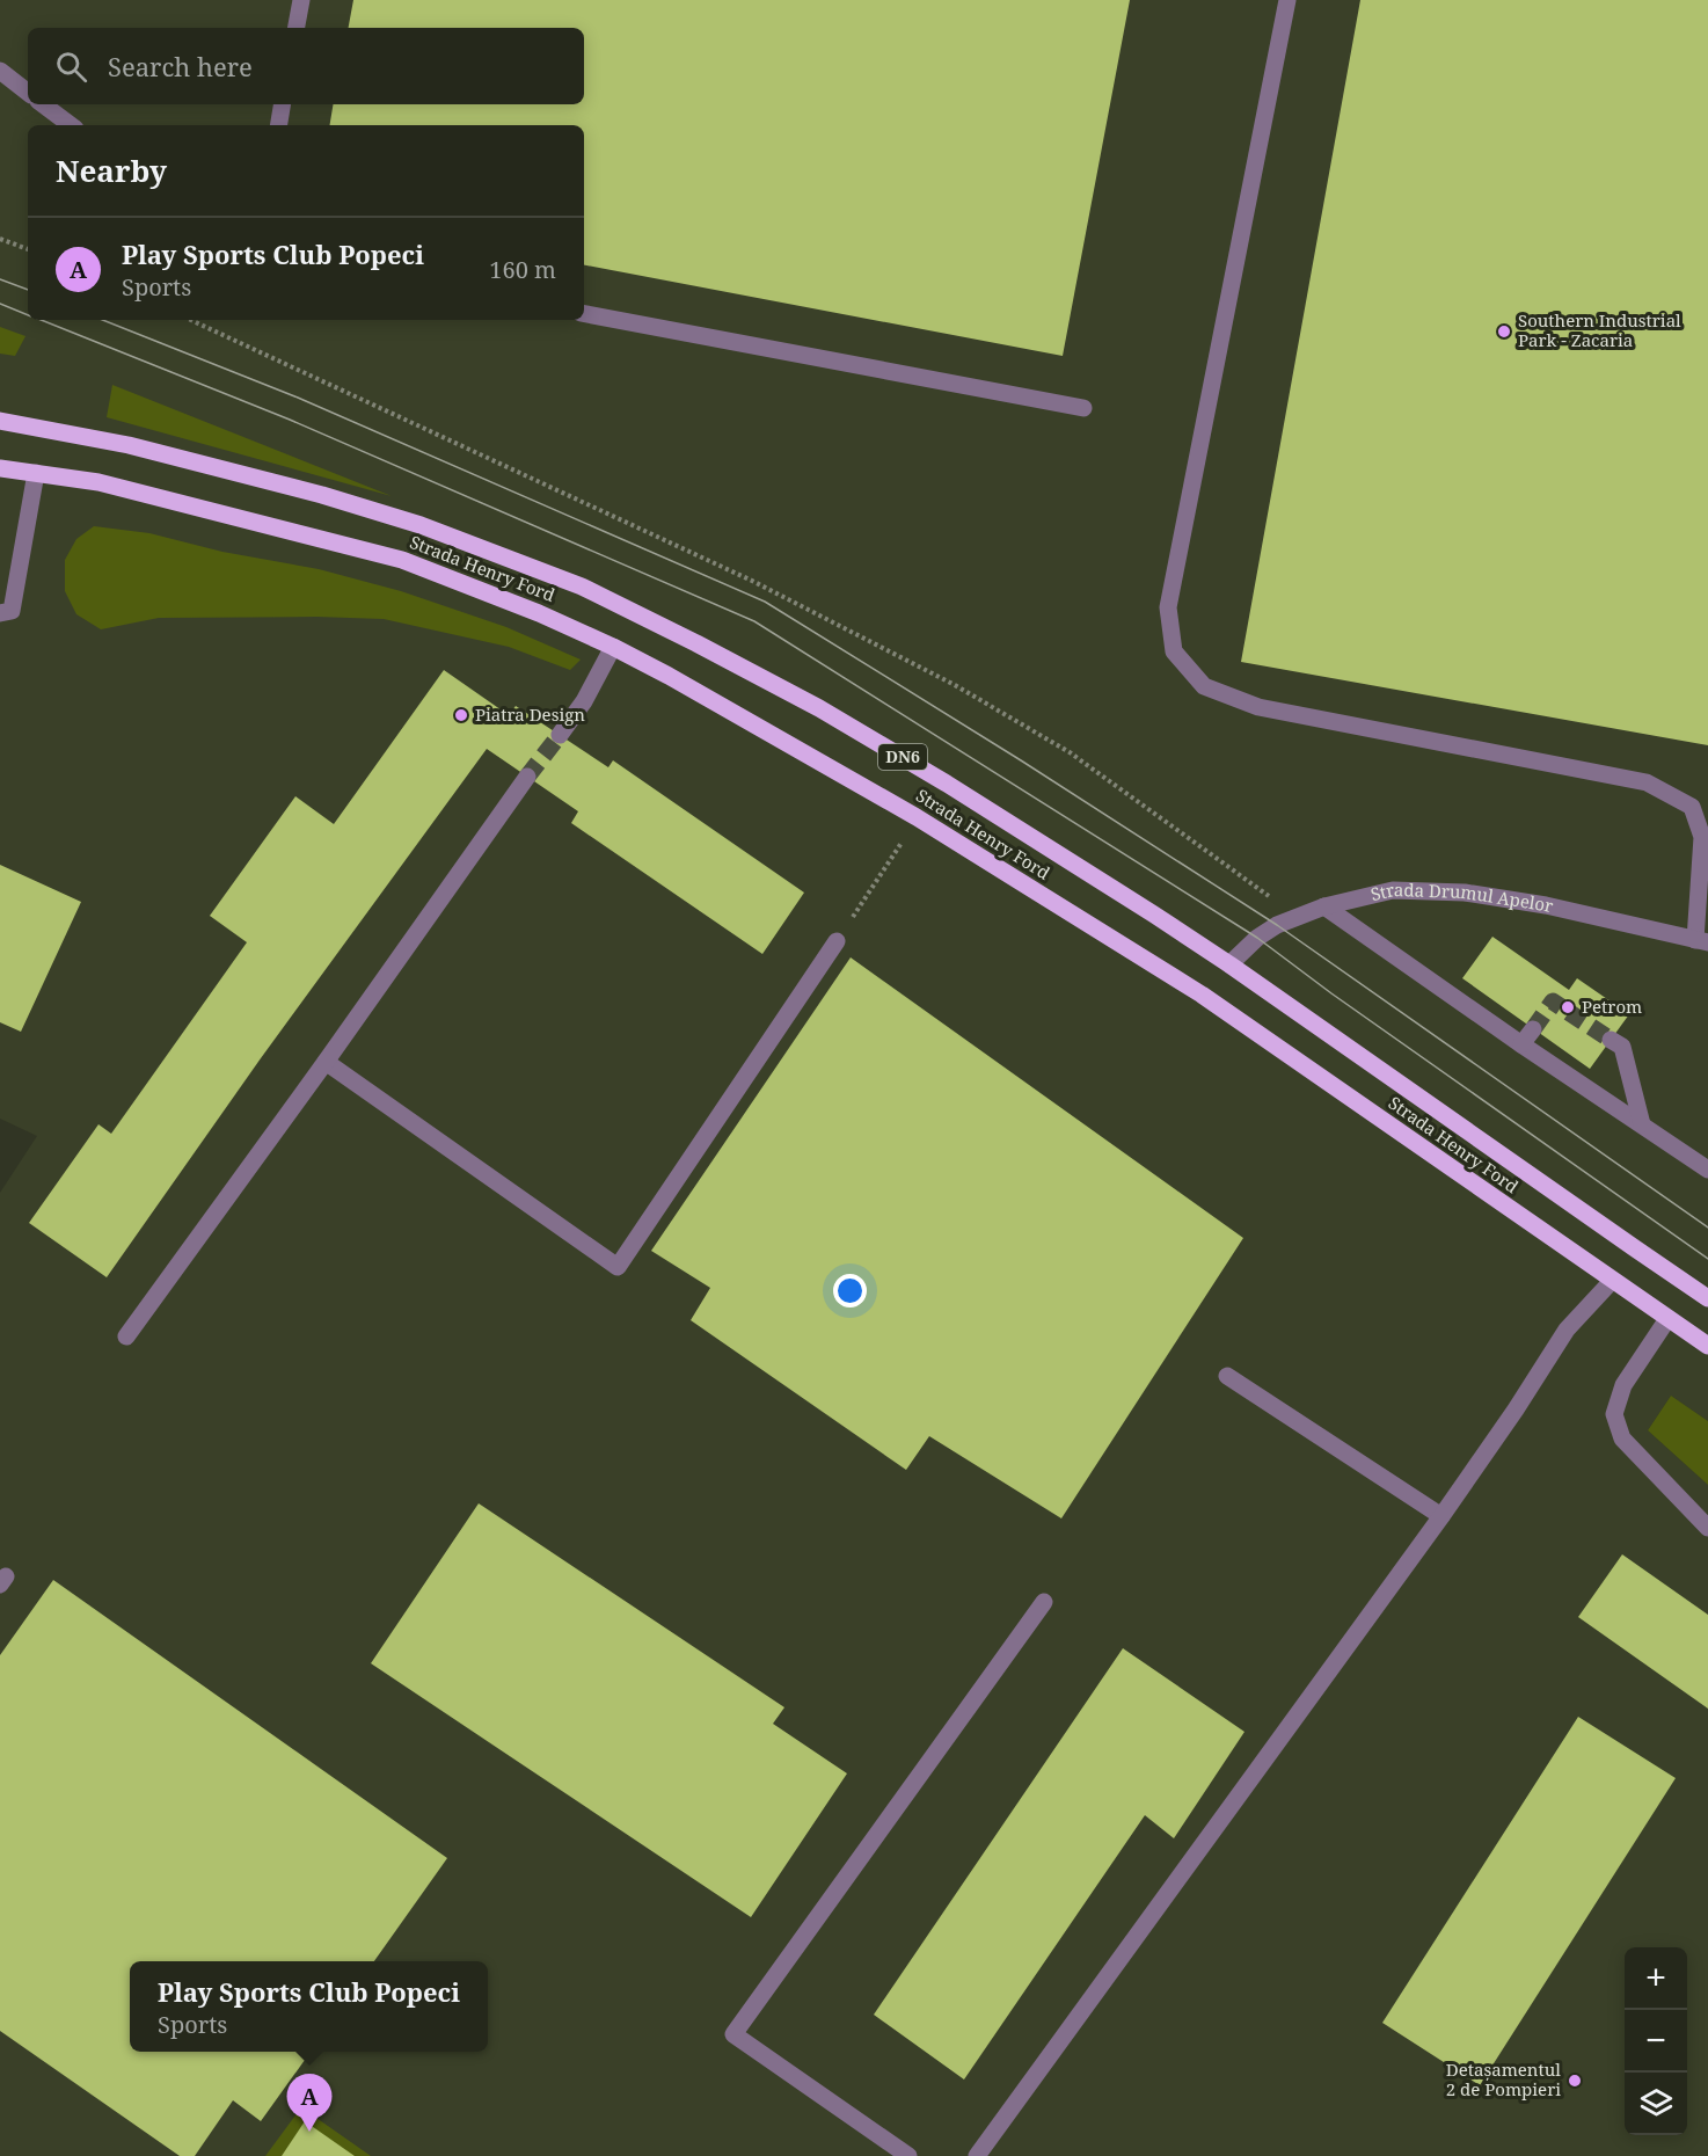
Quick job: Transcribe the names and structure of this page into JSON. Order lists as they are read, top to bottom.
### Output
{
  "streets": {
    "main road": ["Strada Henry Ford", "DN6"],
    "street": ["Strada Drumul Apelor"]
  },
  "crossings": [
    ["Strada Henry Ford", "Strada Drumul Apelor"]
  ],
  "places": [
    "Southern Industrial Park - Zacaria",
    "Piatra Design",
    "Petrom",
    "Detașamentul 2 de Pompieri"
  ],
  "page": {
    "search": "Search here",
    "heading": "Nearby",
    "list": [
      {
        "mark": "A",
        "name": "Play Sports Club Popeci",
        "note": "Sports",
        "value": "160 m"
      }
    ],
    "map_buttons": ["+", "−"],
    "popup": ["Play Sports Club Popeci", "Sports"],
    "pins": "A"
  }
}
